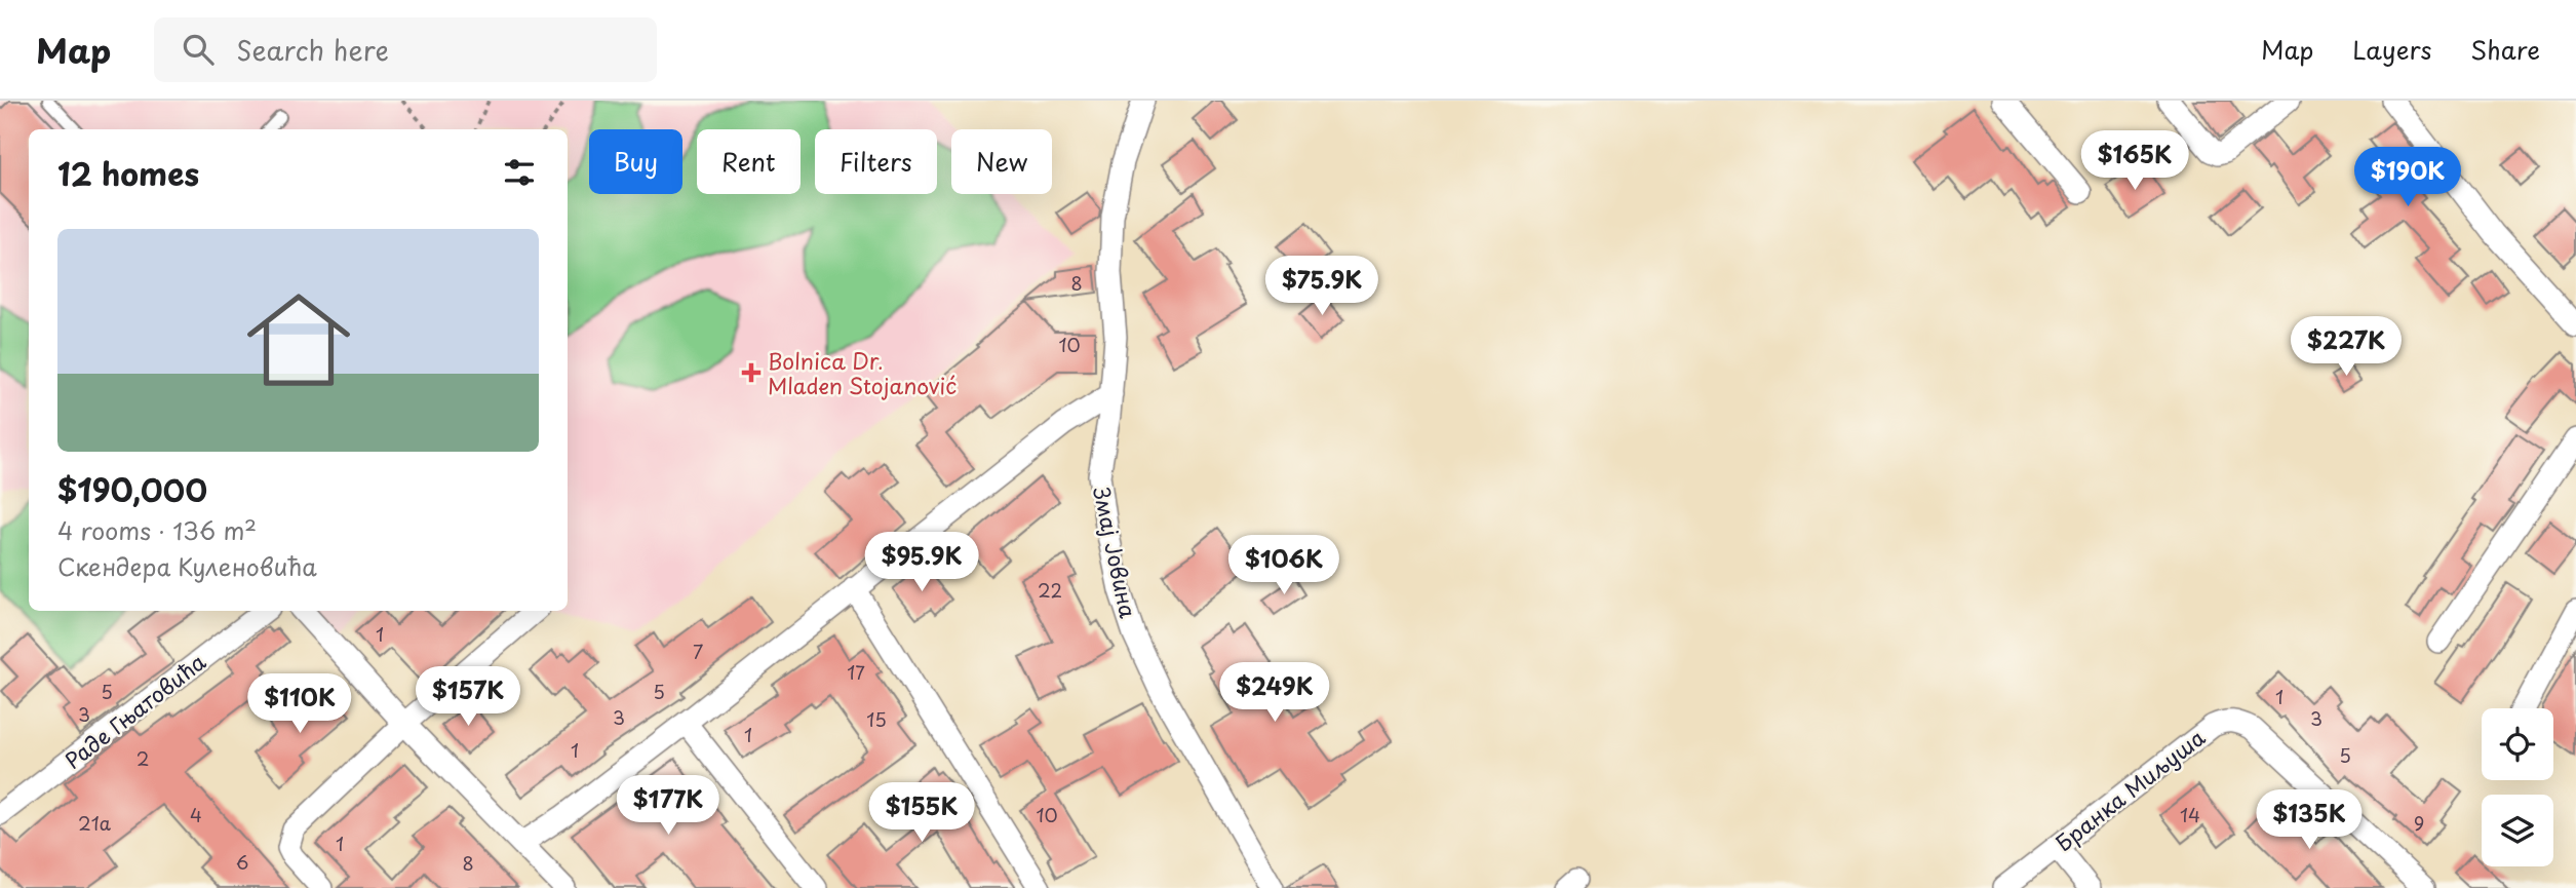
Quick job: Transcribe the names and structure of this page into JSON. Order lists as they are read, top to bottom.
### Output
{
  "streets": {
    "street": ["Змај Јовина", "Раде Гњатовића", "Бранка Миљуша"]
  },
  "places": {
    "health": ["Bolnica Dr. Mladen Stojanović"]
  },
  "house_numbers": [
    "8",
    "10",
    "22",
    "1",
    "7",
    "17",
    "5",
    "5",
    "1",
    "3",
    "3",
    "3",
    "15",
    "1",
    "1",
    "5",
    "2",
    "4",
    "10",
    "14",
    "21a",
    "9",
    "1",
    "6",
    "8"
  ],
  "page": {
    "header": "Map",
    "search": "Search here",
    "nav": ["Map", "Layers", "Share"],
    "chip": [
      "Buy",
      "Rent",
      "Filters",
      "New"
    ],
    "heading": "12 homes",
    "price": [
      "$165K",
      "$190K",
      "$75.9K",
      "$227K",
      "$95.9K",
      "$106K",
      "$249K",
      "$157K",
      "$110K",
      "$177K",
      "$155K",
      "$135K"
    ],
    "list": [
      {
        "name": "$190,000",
        "note": "4 rooms · 136 m² · Скендера Куленовића"
      }
    ]
  }
}
